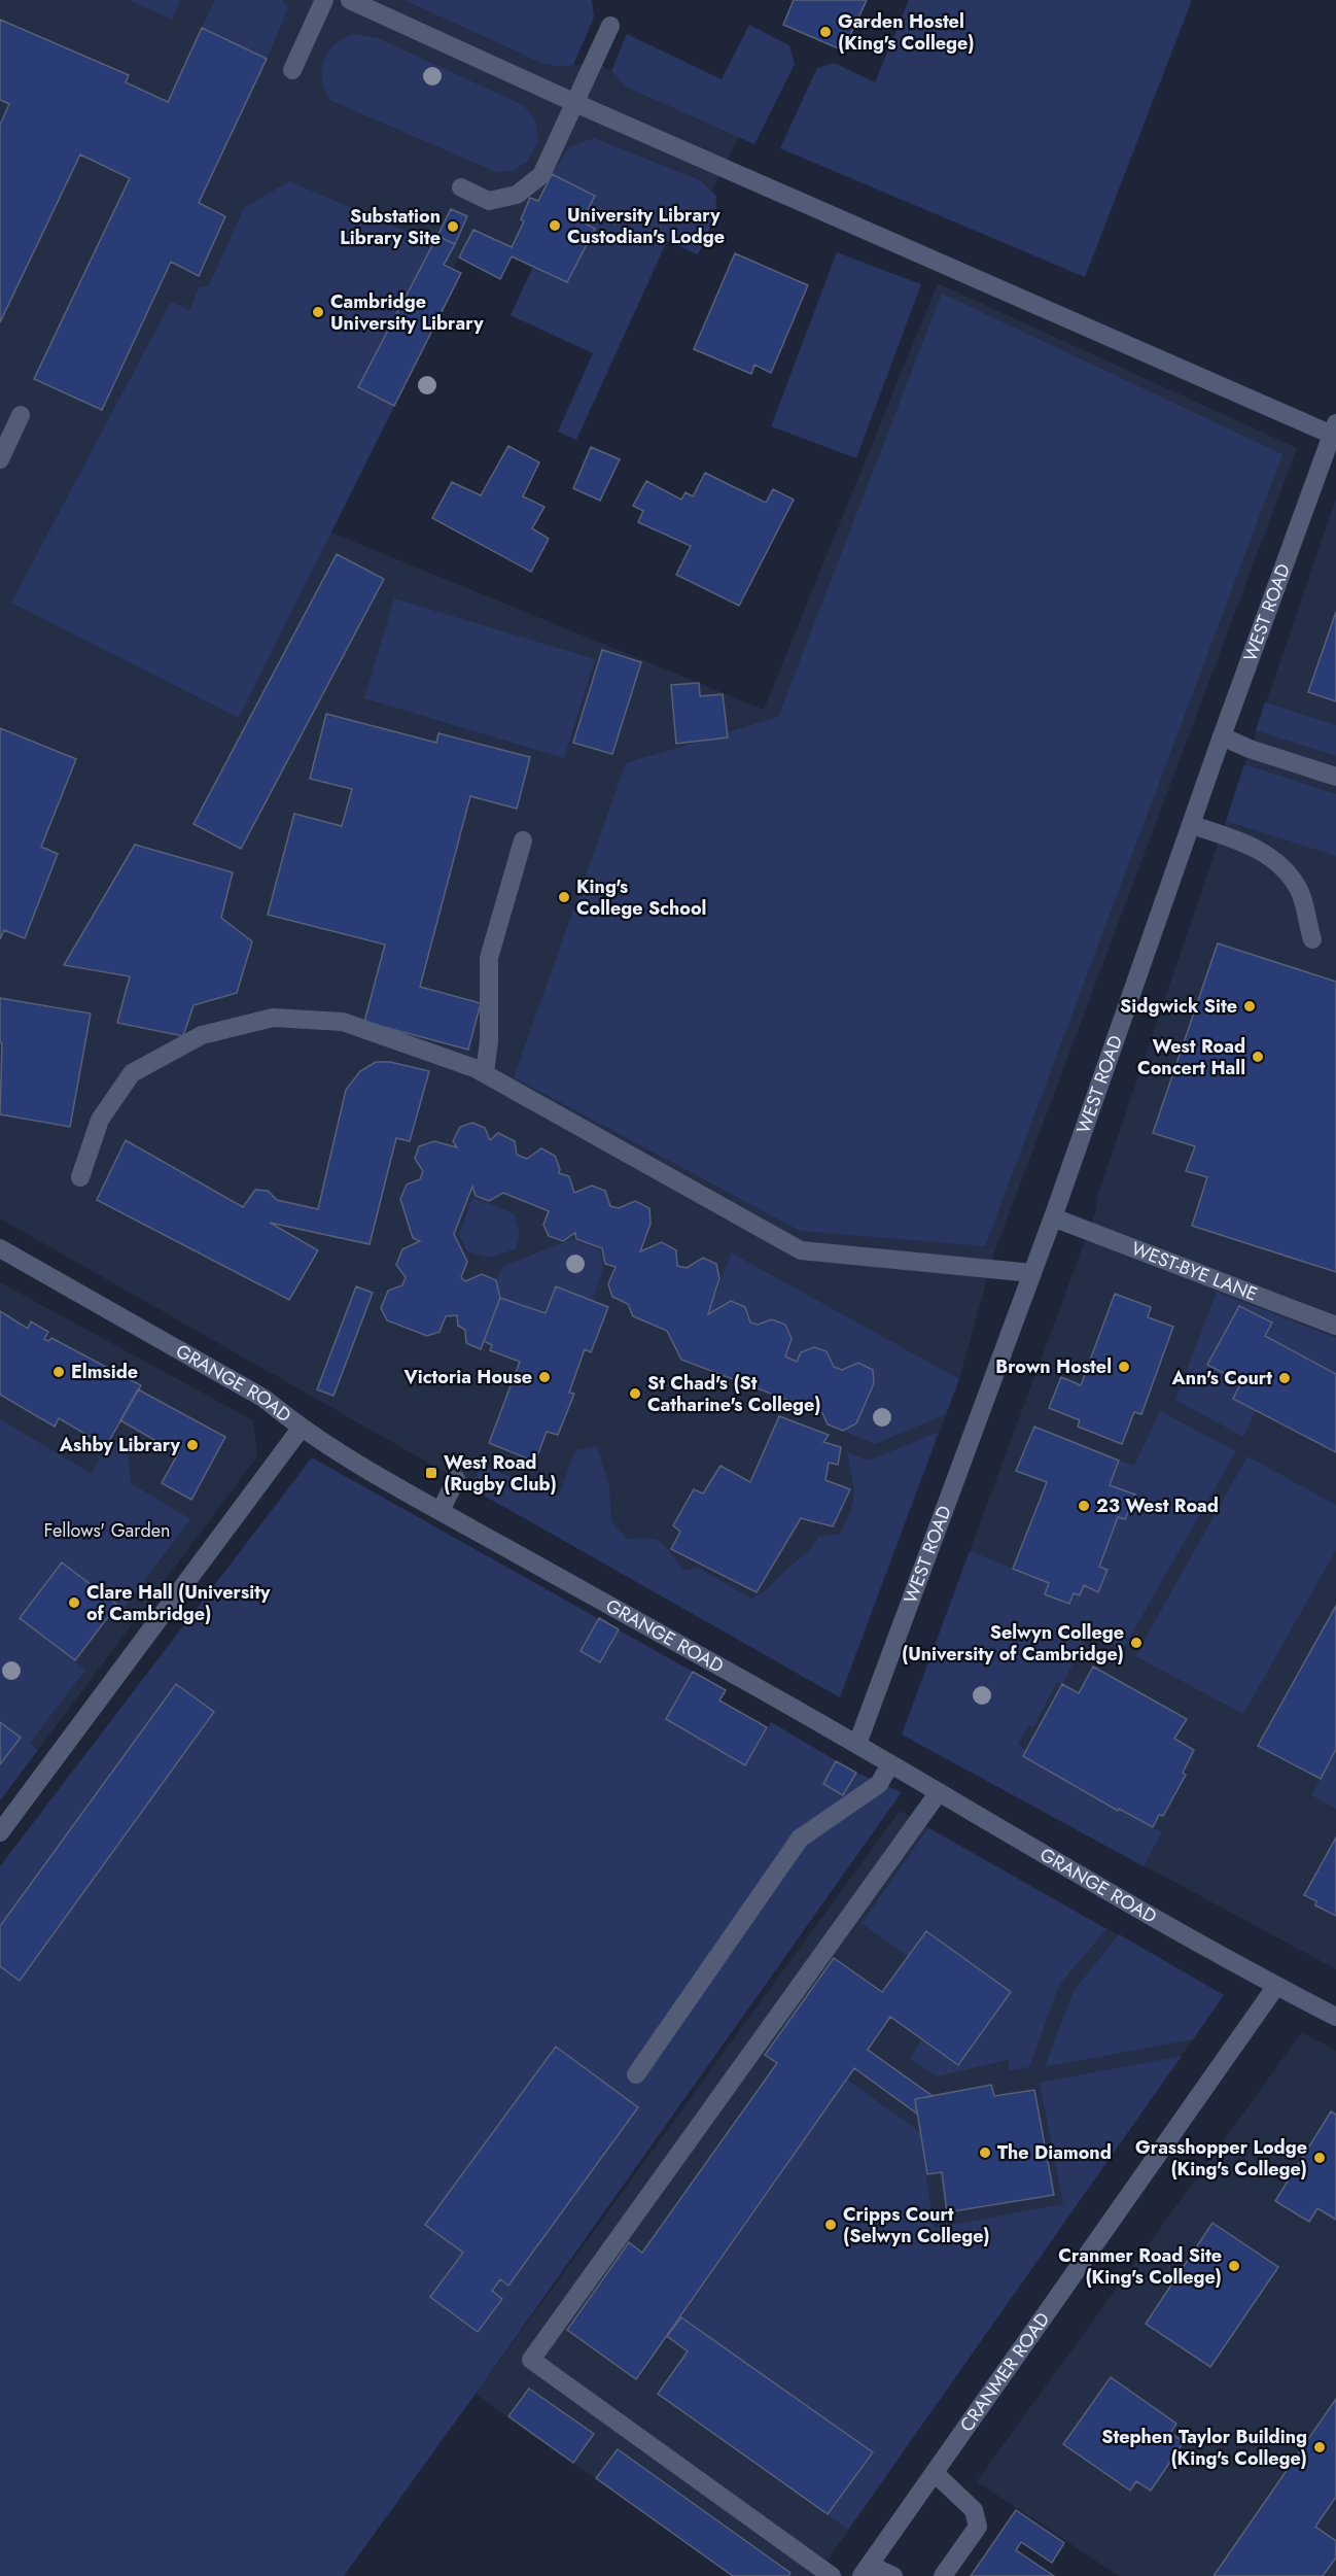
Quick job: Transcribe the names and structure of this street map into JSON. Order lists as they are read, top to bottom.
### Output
{
  "streets": {
    "street": [
      "WEST ROAD",
      "WEST-BYE LANE",
      "GRANGE ROAD",
      "CRANMER ROAD"
    ]
  },
  "crossings": [
    ["WEST ROAD", "WEST-BYE LANE"],
    ["WEST ROAD", "GRANGE ROAD"],
    ["GRANGE ROAD", "CRANMER ROAD"]
  ],
  "parks": ["Fellows' Garden"],
  "places": {
    "other": [
      "Garden Hostel (King's College)",
      "University Library Custodian's Lodge",
      "Substation Library Site",
      "Cambridge University Library",
      "King's College School",
      "Sidgwick Site",
      "West Road Concert Hall",
      "Brown Hostel",
      "Elmside",
      "Victoria House",
      "Ann's Court",
      "St Chad's (St Catharine's College)",
      "Ashby Library",
      "23 West Road",
      "Clare Hall (University of Cambridge)",
      "Selwyn College (University of Cambridge)",
      "The Diamond",
      "Grasshopper Lodge (King's College)",
      "Cripps Court (Selwyn College)",
      "Cranmer Road Site (King's College)",
      "Stephen Taylor Building (King's College)"
    ],
    "transit": ["West Road (Rugby Club)"]
  }
}
